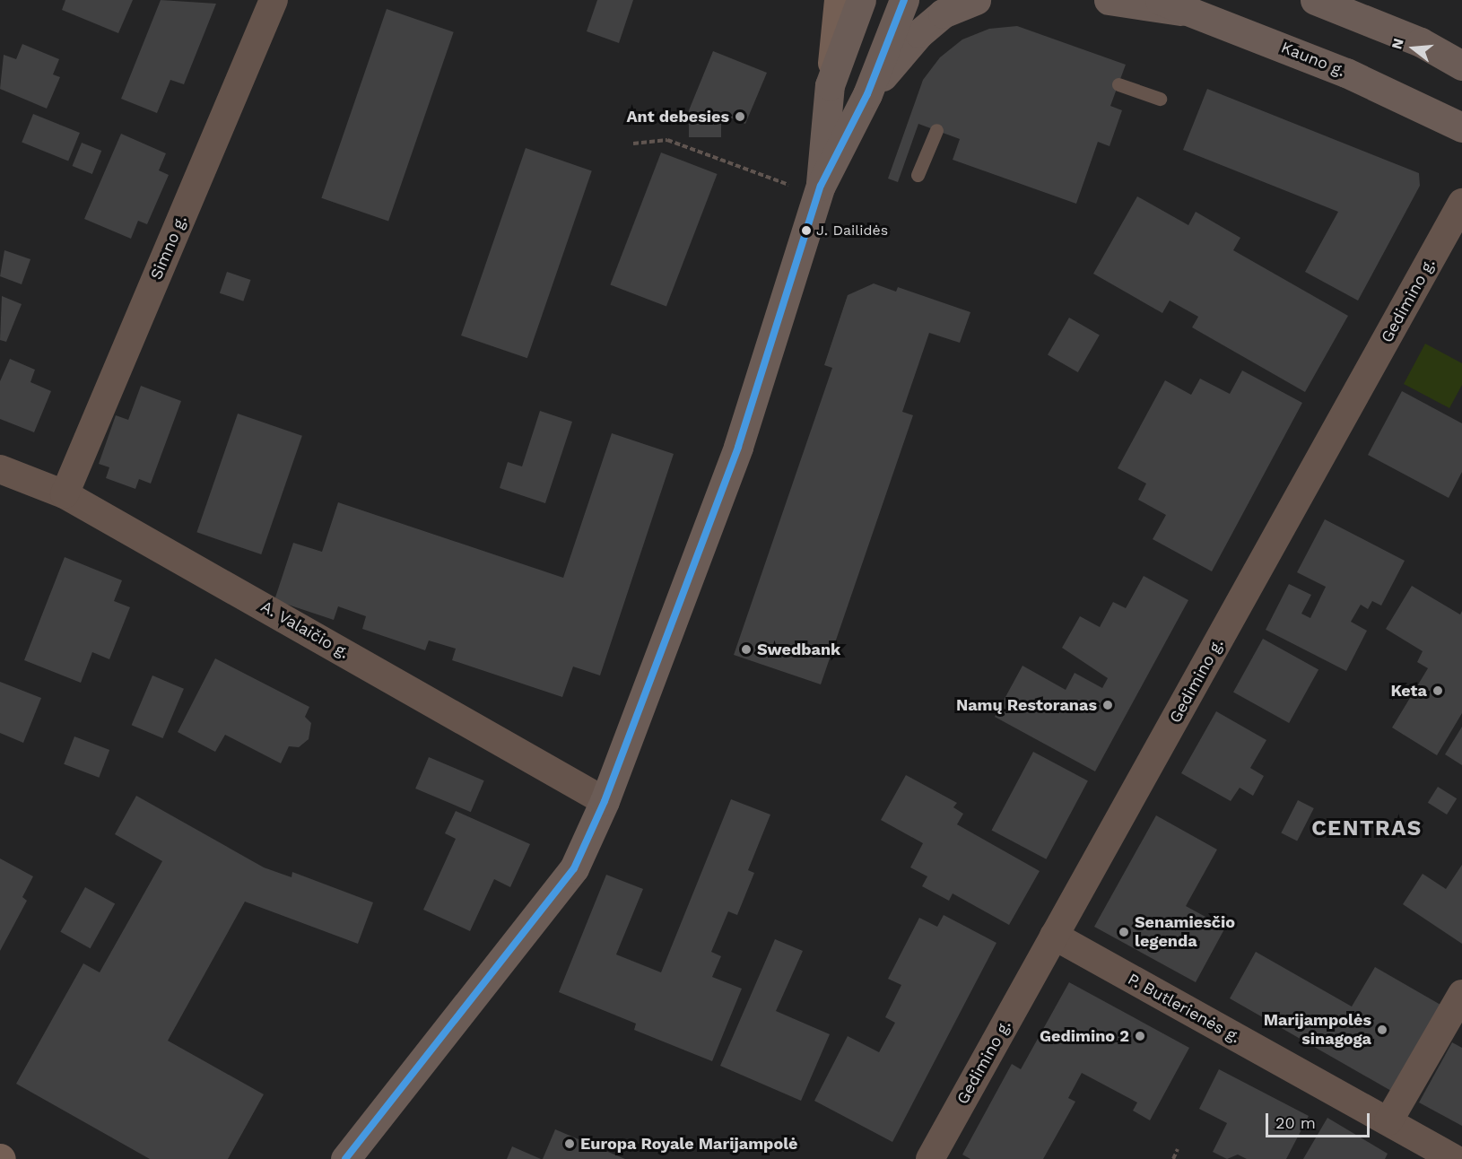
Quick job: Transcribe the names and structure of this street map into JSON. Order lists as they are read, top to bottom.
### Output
{
  "streets": {
    "highway": ["Kauno g."],
    "street": [
      "Simno g.",
      "Gedimino g.",
      "A. Valaičio g.",
      "P. Butlerienės g."
    ]
  },
  "crossings": [
    ["Simno g.", "A. Valaičio g."],
    ["Gedimino g.", "P. Butlerienės g."]
  ],
  "districts": ["CENTRAS"],
  "places": [
    "Ant debesies",
    "J. Dailidės",
    "Swedbank",
    "Keta",
    "Namų Restoranas",
    "Senamiesčio legenda",
    "Marijampolės sinagoga",
    "Gedimino 2",
    "Europa Royale Marijampolė"
  ],
  "scale_bar": "20 m",
  "north": "left"
}
